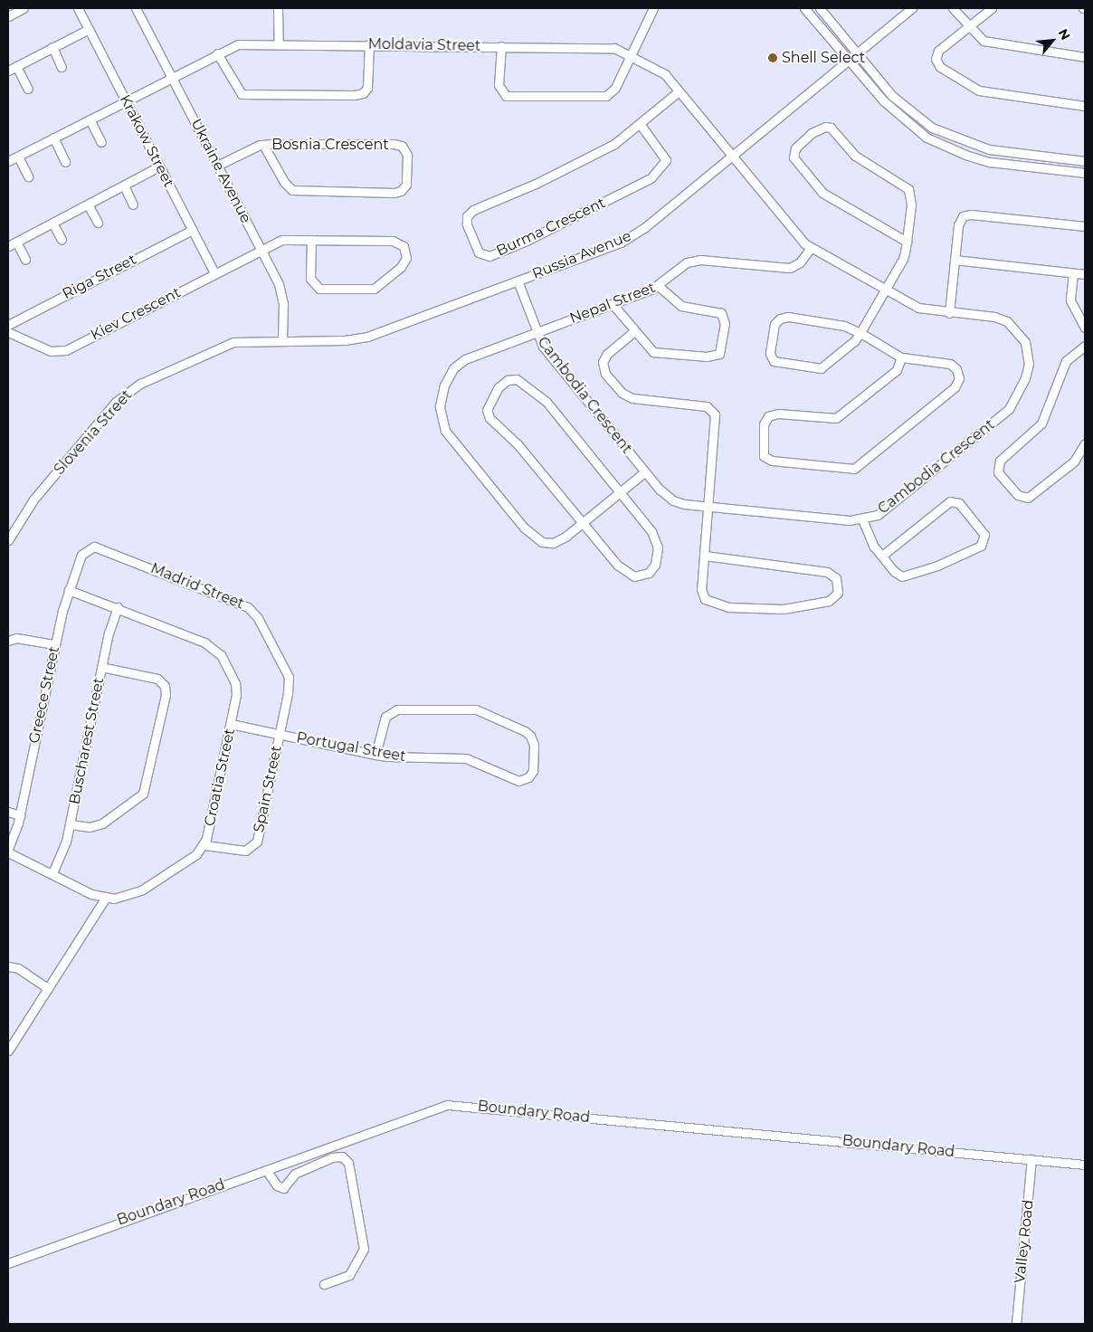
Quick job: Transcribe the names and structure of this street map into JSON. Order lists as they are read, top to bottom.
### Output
{
  "streets": {
    "street": [
      "Moldavia Street",
      "Krakow Street",
      "Bosnia Crescent",
      "Ukraine Avenue",
      "Burma Crescent",
      "Russia Avenue",
      "Riga Street",
      "Nepal Street",
      "Kiev Crescent",
      "Cambodia Crescent",
      "Slovenia Street",
      "Madrid Street",
      "Greece Street",
      "Buscharest Street",
      "Portugal Street",
      "Croatia Street",
      "Spain Street",
      "Boundary Road",
      "Valley Road"
    ]
  },
  "crossings": [
    ["Moldavia Street", "Krakow Street"],
    ["Moldavia Street", "Ukraine Avenue"],
    ["Moldavia Street", "Burma Crescent"],
    ["Moldavia Street", "Russia Avenue"],
    ["Moldavia Street", "Cambodia Crescent"],
    ["Krakow Street", "Riga Street"],
    ["Krakow Street", "Kiev Crescent"],
    ["Bosnia Crescent", "Ukraine Avenue"],
    ["Ukraine Avenue", "Russia Avenue"],
    ["Ukraine Avenue", "Kiev Crescent"],
    ["Ukraine Avenue", "Slovenia Street"],
    ["Russia Avenue", "Cambodia Crescent"],
    ["Russia Avenue", "Slovenia Street"],
    ["Nepal Street", "Cambodia Crescent"],
    ["Madrid Street", "Greece Street"],
    ["Madrid Street", "Portugal Street"],
    ["Madrid Street", "Spain Street"],
    ["Greece Street", "Croatia Street"],
    ["Buscharest Street", "Croatia Street"],
    ["Portugal Street", "Croatia Street"],
    ["Portugal Street", "Spain Street"],
    ["Croatia Street", "Spain Street"],
    ["Boundary Road", "Valley Road"]
  ],
  "places": ["Shell Select"],
  "north": "top right"
}
